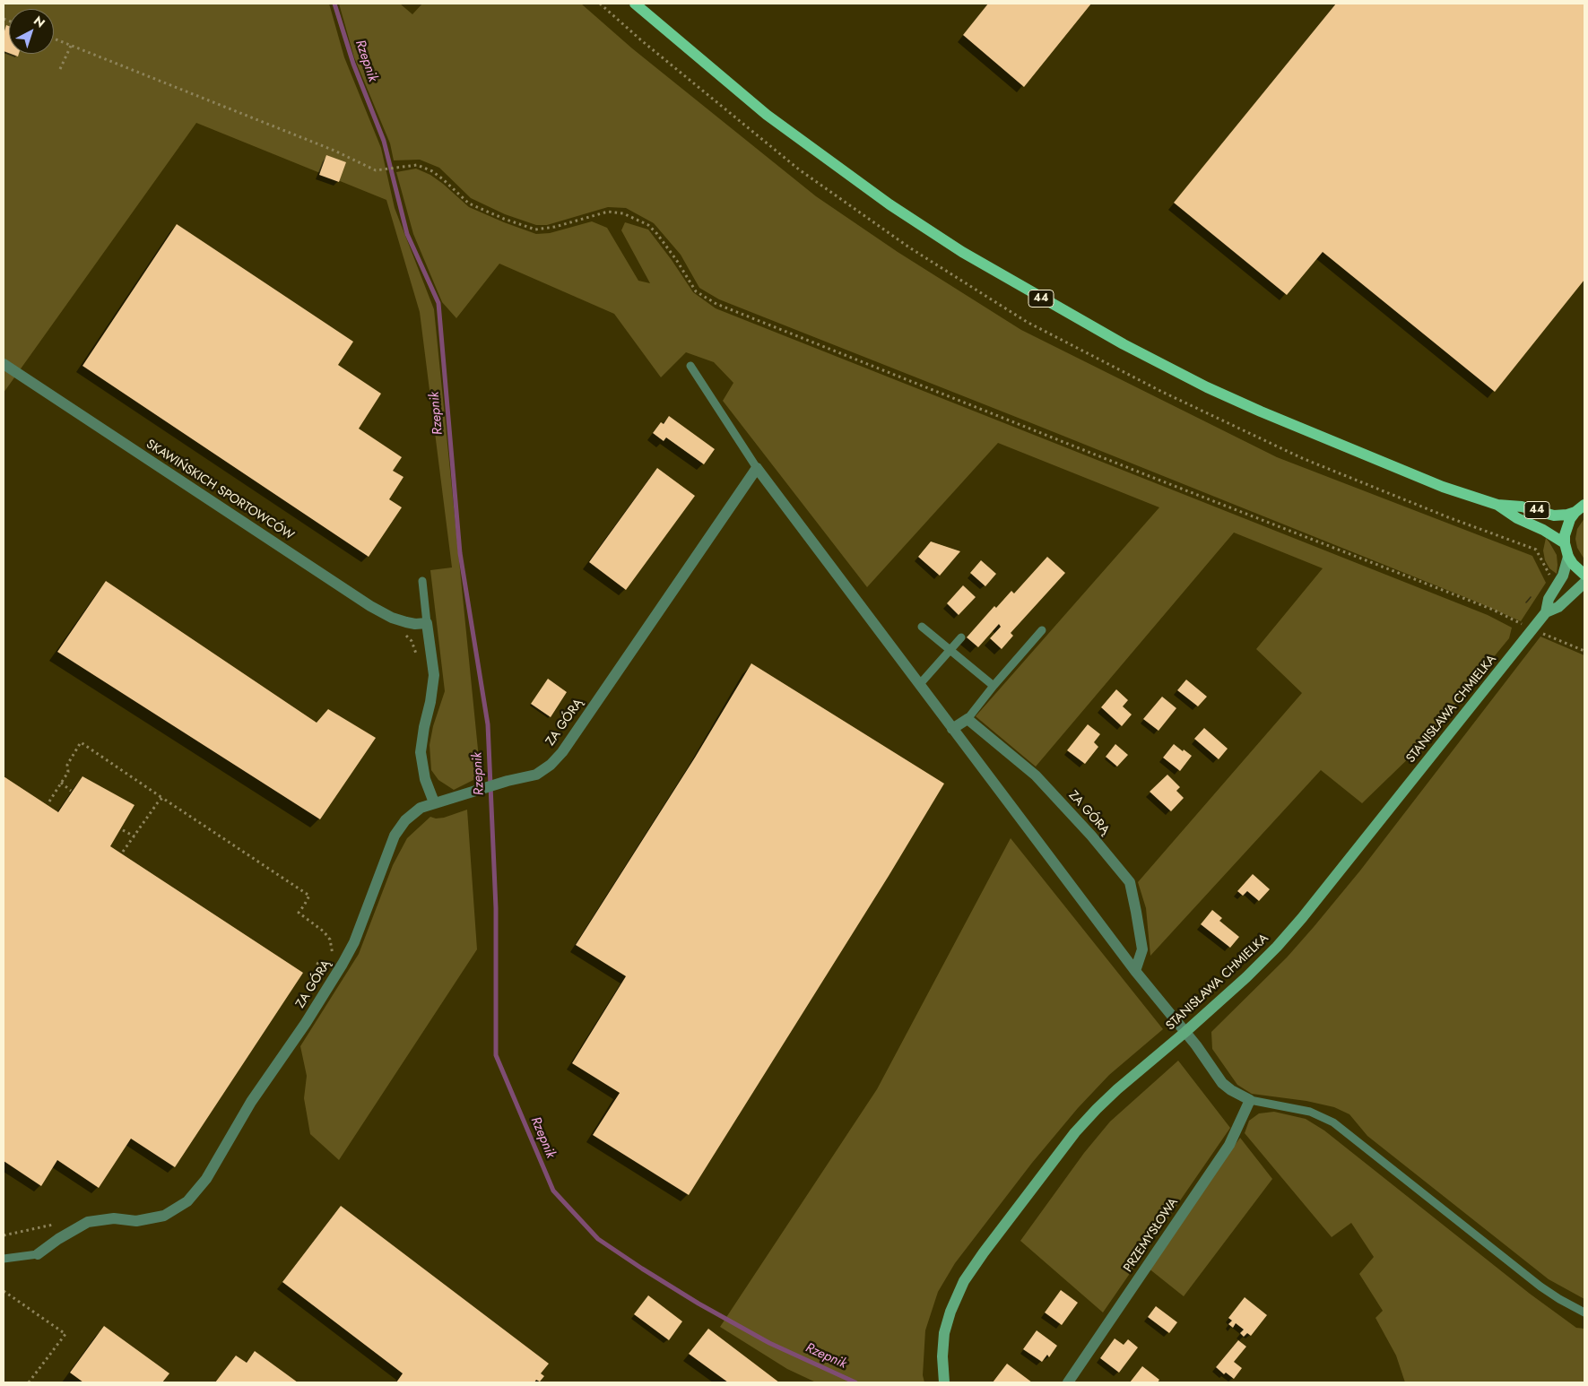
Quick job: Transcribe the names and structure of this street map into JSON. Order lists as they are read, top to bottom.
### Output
{
  "streets": {
    "main road": ["44"],
    "street": [
      "SKAWIŃSKICH SPORTOWCÓW",
      "STANISŁAWA CHMIELKA",
      "ZA GÓRĄ",
      "PRZEMYSŁOWA"
    ]
  },
  "water": ["Rzepnik"],
  "north": "top right"
}
